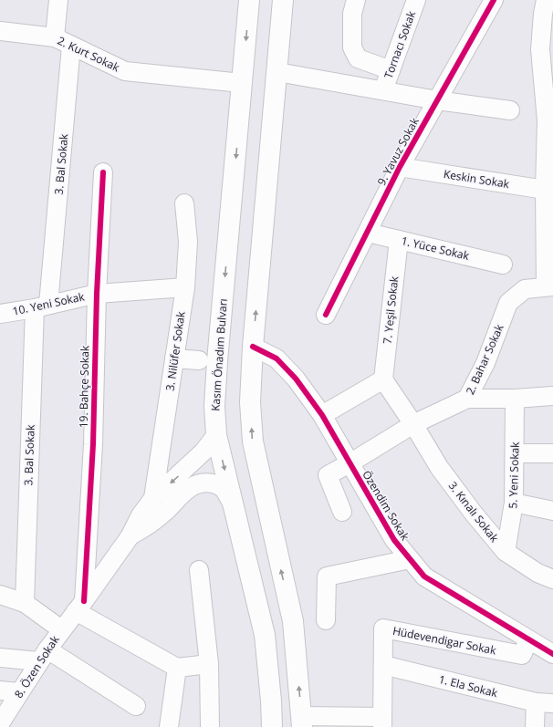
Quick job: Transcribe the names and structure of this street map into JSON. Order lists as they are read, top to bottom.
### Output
{
  "streets": {
    "main road": ["Kasım Önadım Bulvarı"],
    "street": [
      "Tornacı Sokak",
      "2. Kurt Sokak",
      "9. Yavuz Sokak",
      "3. Bal Sokak",
      "Keskin Sokak",
      "1. Yüce Sokak",
      "10. Yeni Sokak",
      "7. Yeşil Sokak",
      "3. Nilüfer Sokak",
      "2. Bahar Sokak",
      "19. Bahçe Sokak",
      "5. Yeni Sokak",
      "Özendim Sokak",
      "3. Kınalı Sokak",
      "Hüdevendigar Sokak",
      "8. Özen Sokak",
      "1. Ela Sokak"
    ]
  },
  "crossings": [
    ["2. Kurt Sokak", "3. Bal Sokak"],
    ["2. Kurt Sokak", "Kasım Önadım Bulvarı"],
    ["9. Yavuz Sokak", "Keskin Sokak"],
    ["9. Yavuz Sokak", "1. Yüce Sokak"],
    ["3. Bal Sokak", "10. Yeni Sokak"],
    ["1. Yüce Sokak", "7. Yeşil Sokak"],
    ["10. Yeni Sokak", "3. Nilüfer Sokak"],
    ["10. Yeni Sokak", "19. Bahçe Sokak"],
    ["3. Nilüfer Sokak", "8. Özen Sokak"],
    ["Kasım Önadım Bulvarı", "8. Özen Sokak"],
    ["2. Bahar Sokak", "Özendim Sokak"],
    ["2. Bahar Sokak", "3. Kınalı Sokak"],
    ["19. Bahçe Sokak", "8. Özen Sokak"],
    ["5. Yeni Sokak", "3. Kınalı Sokak"],
    ["Özendim Sokak", "Hüdevendigar Sokak"],
    ["Hüdevendigar Sokak", "1. Ela Sokak"]
  ]
}
